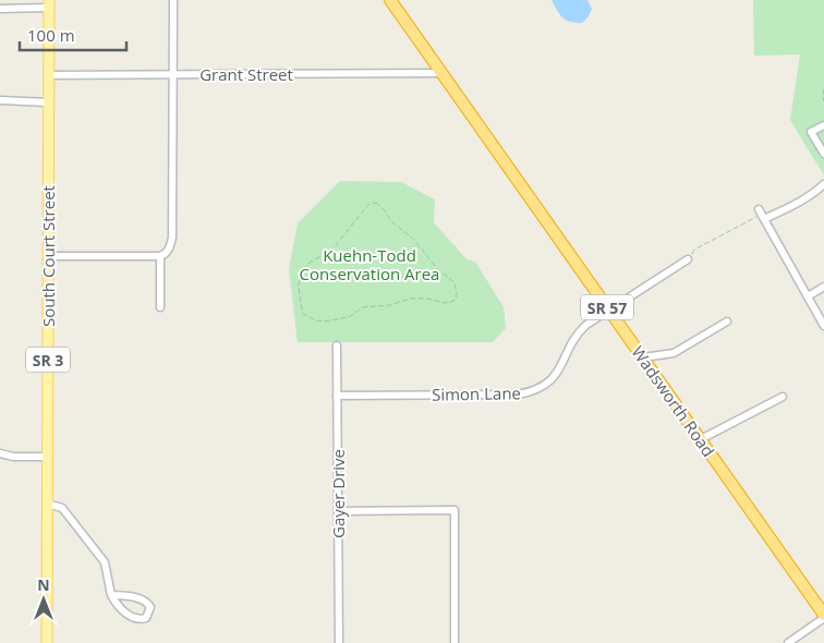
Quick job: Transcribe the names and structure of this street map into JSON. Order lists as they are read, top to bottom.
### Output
{
  "streets": {
    "highway": ["SR 57", "Wadsworth Road"],
    "main road": ["South Court Street", "SR 3"],
    "street": ["Grant Street", "Simon Lane", "Gayer Drive"]
  },
  "crossings": [
    ["Grant Street", "South Court Street"],
    ["Grant Street", "Wadsworth Road"],
    ["Simon Lane", "Wadsworth Road"],
    ["Simon Lane", "Gayer Drive"]
  ],
  "parks": ["Kuehn-Todd Conservation Area"],
  "scale_bar": "100 m",
  "north": "top"
}
